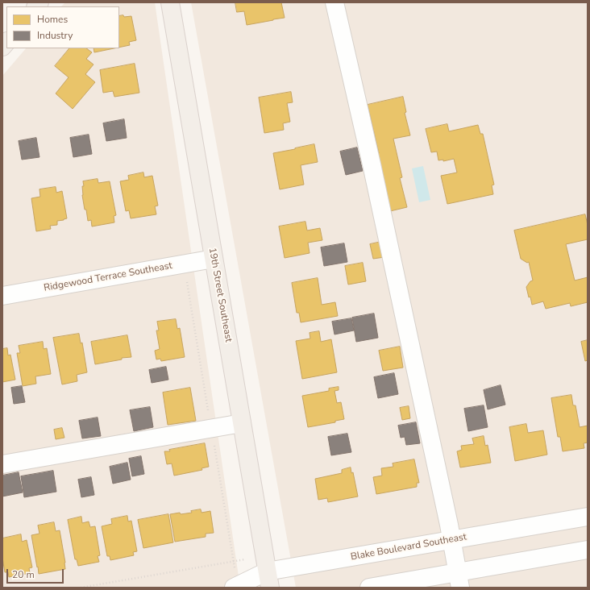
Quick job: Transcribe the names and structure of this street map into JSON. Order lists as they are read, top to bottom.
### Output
{
  "streets": {
    "main road": ["19th Street Southeast"],
    "street": ["Ridgewood Terrace Southeast", "Blake Boulevard Southeast"]
  },
  "crossings": [
    ["Ridgewood Terrace Southeast", "19th Street Southeast"],
    ["19th Street Southeast", "Blake Boulevard Southeast"]
  ],
  "legend": ["Homes", "Industry"],
  "scale_bar": "20 m"
}
